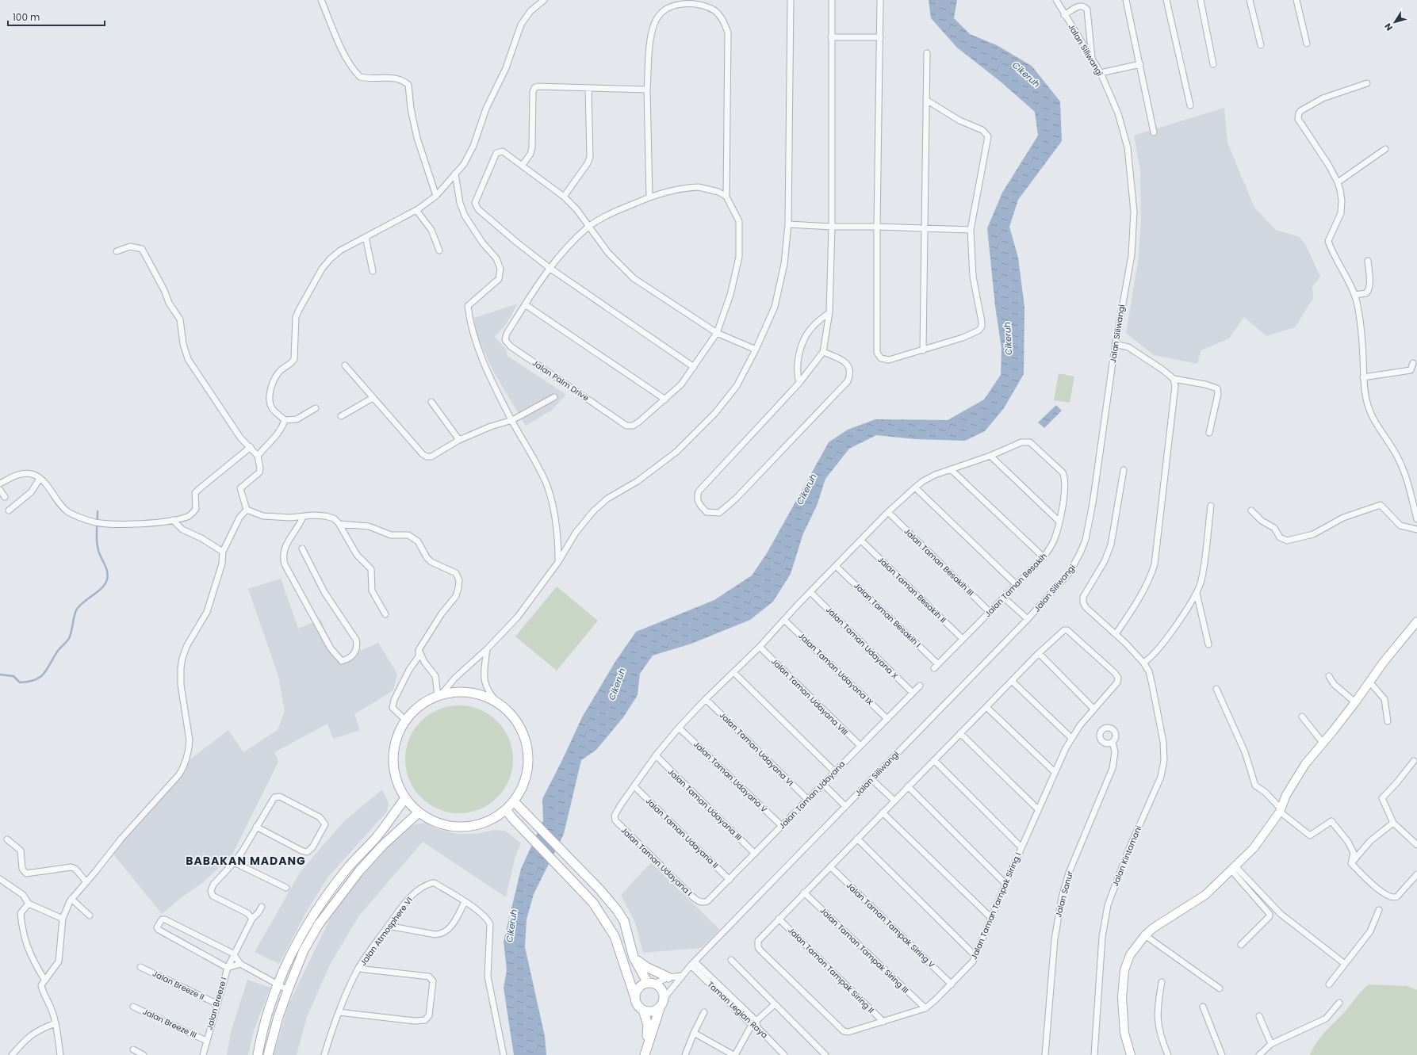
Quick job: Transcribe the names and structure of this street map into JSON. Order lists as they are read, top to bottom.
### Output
{
  "streets": {
    "street": [
      "Jalan Siliwangi",
      "Jalan Palm Drive",
      "Jalan Taman Besakih III",
      "Jalan Taman Besakih",
      "Jalan Taman Besakih II",
      "Jalan Taman Besakih I",
      "Jalan Taman Udayana X",
      "Jalan Taman Udayana IX",
      "Jalan Taman Udayana VIII",
      "Jalan Taman Udayana VI",
      "Jalan Taman Udayana V",
      "Jalan Taman Udayana",
      "Jalan Taman Udayana III",
      "Jalan Taman Udayana II",
      "Jalan Kintamani",
      "Jalan Taman Udayana I",
      "Jalan Sanur",
      "Jalan Taman Tampak Siring I",
      "Jalan Taman Tampak Siring V",
      "Jalan Atmosphere VI",
      "Jalan Taman Tampak Siring III",
      "Jalan Taman Tampak Siring II",
      "Jalan Breeze II",
      "Jalan Breeze I",
      "Taman Legian Raya",
      "Jalan Breeze III"
    ]
  },
  "crossings": [
    ["Jalan Siliwangi", "Taman Legian Raya"],
    ["Jalan Taman Besakih III", "Jalan Taman Besakih"],
    ["Jalan Taman Besakih", "Jalan Taman Besakih II"],
    ["Jalan Taman Besakih", "Jalan Taman Besakih I"],
    ["Jalan Taman Udayana X", "Jalan Taman Udayana"],
    ["Jalan Taman Udayana IX", "Jalan Taman Udayana"],
    ["Jalan Taman Udayana VIII", "Jalan Taman Udayana"],
    ["Jalan Taman Udayana VI", "Jalan Taman Udayana"],
    ["Jalan Taman Udayana V", "Jalan Taman Udayana"],
    ["Jalan Taman Udayana", "Jalan Taman Udayana III"],
    ["Jalan Taman Udayana", "Jalan Taman Udayana II"],
    ["Jalan Taman Udayana", "Jalan Taman Udayana I"],
    ["Jalan Taman Udayana II", "Jalan Taman Udayana I"],
    ["Jalan Taman Tampak Siring I", "Jalan Taman Tampak Siring V"],
    ["Jalan Taman Tampak Siring I", "Jalan Taman Tampak Siring III"],
    ["Jalan Taman Tampak Siring I", "Jalan Taman Tampak Siring II"],
    ["Jalan Breeze II", "Jalan Breeze I"],
    ["Jalan Breeze I", "Jalan Breeze III"]
  ],
  "districts": ["BABAKAN MADANG"],
  "water": ["Cikeruh"],
  "scale_bar": "100 m",
  "north": "bottom left"
}
